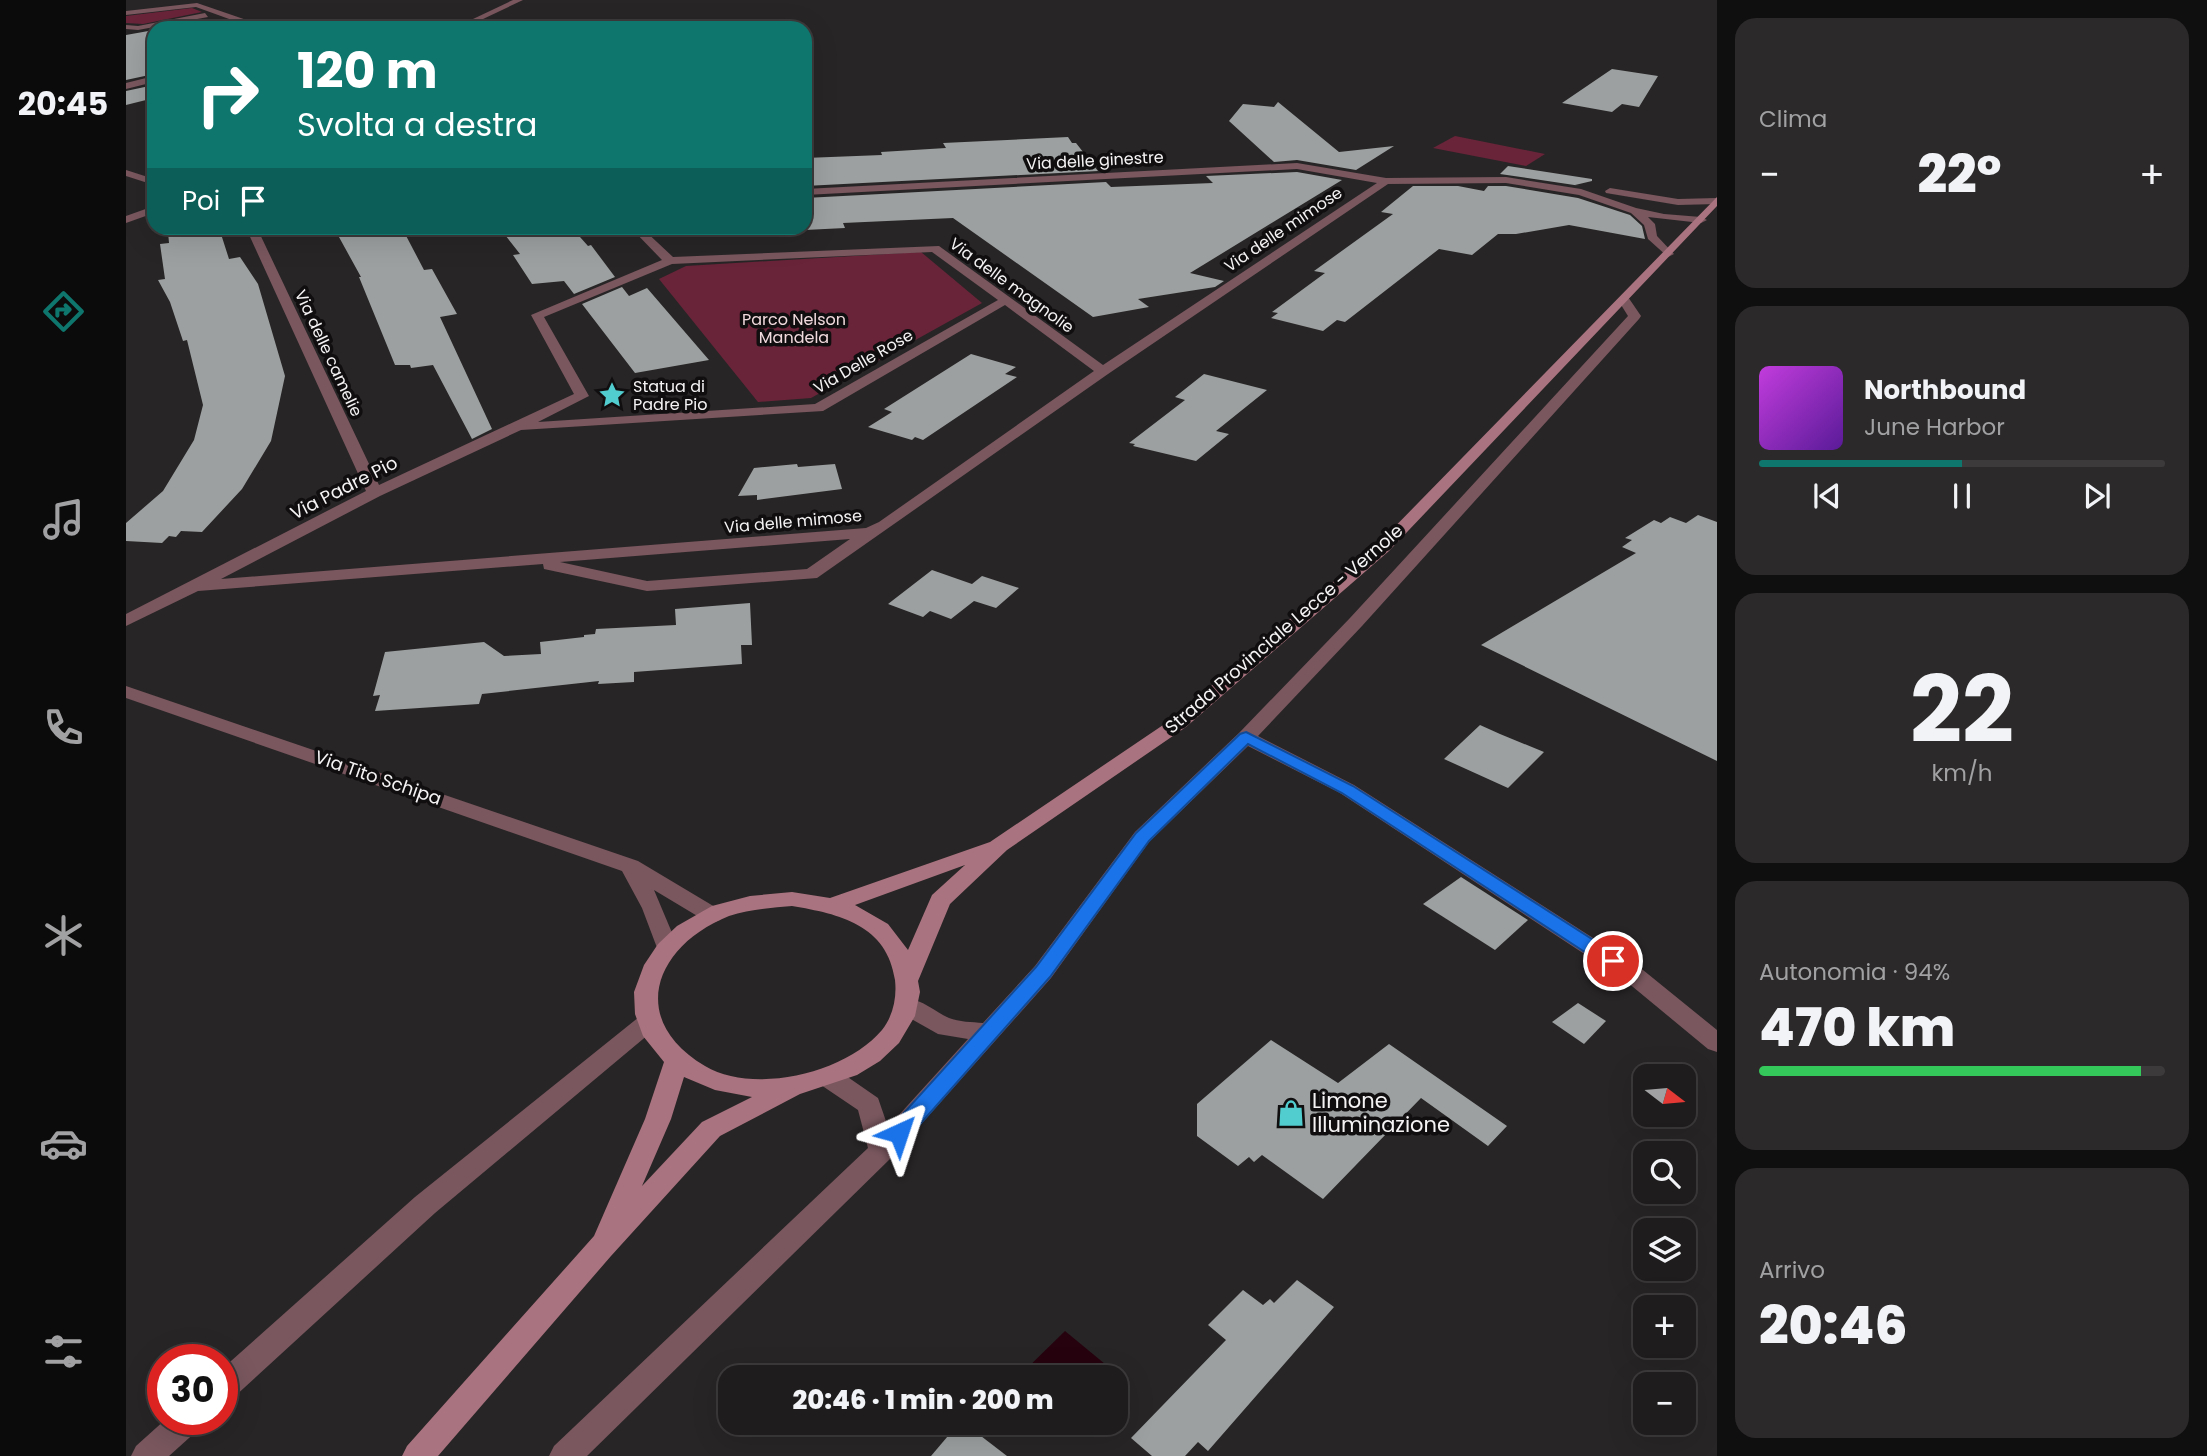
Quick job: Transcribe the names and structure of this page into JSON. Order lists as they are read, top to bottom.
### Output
{
  "streets": {
    "main road": ["Strada Provinciale Lecce - Vernole"],
    "street": [
      "Via delle ginestre",
      "Via delle mimose",
      "Via delle magnolie",
      "Via delle camelie",
      "Via Delle Rose",
      "Via Padre Pio",
      "Via Tito Schipa"
    ]
  },
  "crossings": [
    ["Via delle ginestre", "Via delle mimose"],
    ["Via delle mimose", "Via delle magnolie"],
    ["Via delle mimose", "Via Padre Pio"],
    ["Via delle magnolie", "Via Delle Rose"],
    ["Via delle magnolie", "Via Padre Pio"],
    ["Via delle camelie", "Via Padre Pio"],
    ["Via Delle Rose", "Via Padre Pio"],
    ["Strada Provinciale Lecce - Vernole", "Via Tito Schipa"]
  ],
  "parks": ["Parco Nelson Mandela"],
  "places": {
    "place": ["Statua di Padre Pio"],
    "shop": ["Limone Illuminazione"]
  },
  "north": "right",
  "page": {
    "tabs": "20:45",
    "tile": [
      "Clima",
      ["22", "km/h"],
      ["Autonomia · 94%", "470 km"],
      ["Arrivo", "20:46"]
    ],
    "turn": ["120 m", "Svolta a destra"],
    "heat": ["−", "22°", "+"],
    "then": "Poi",
    "song": ["Northbound", "June Harbor"],
    "map_buttons": ["+", "−"],
    "limit": "30",
    "trip": "20:46 · 1 min · 200 m"
  }
}
